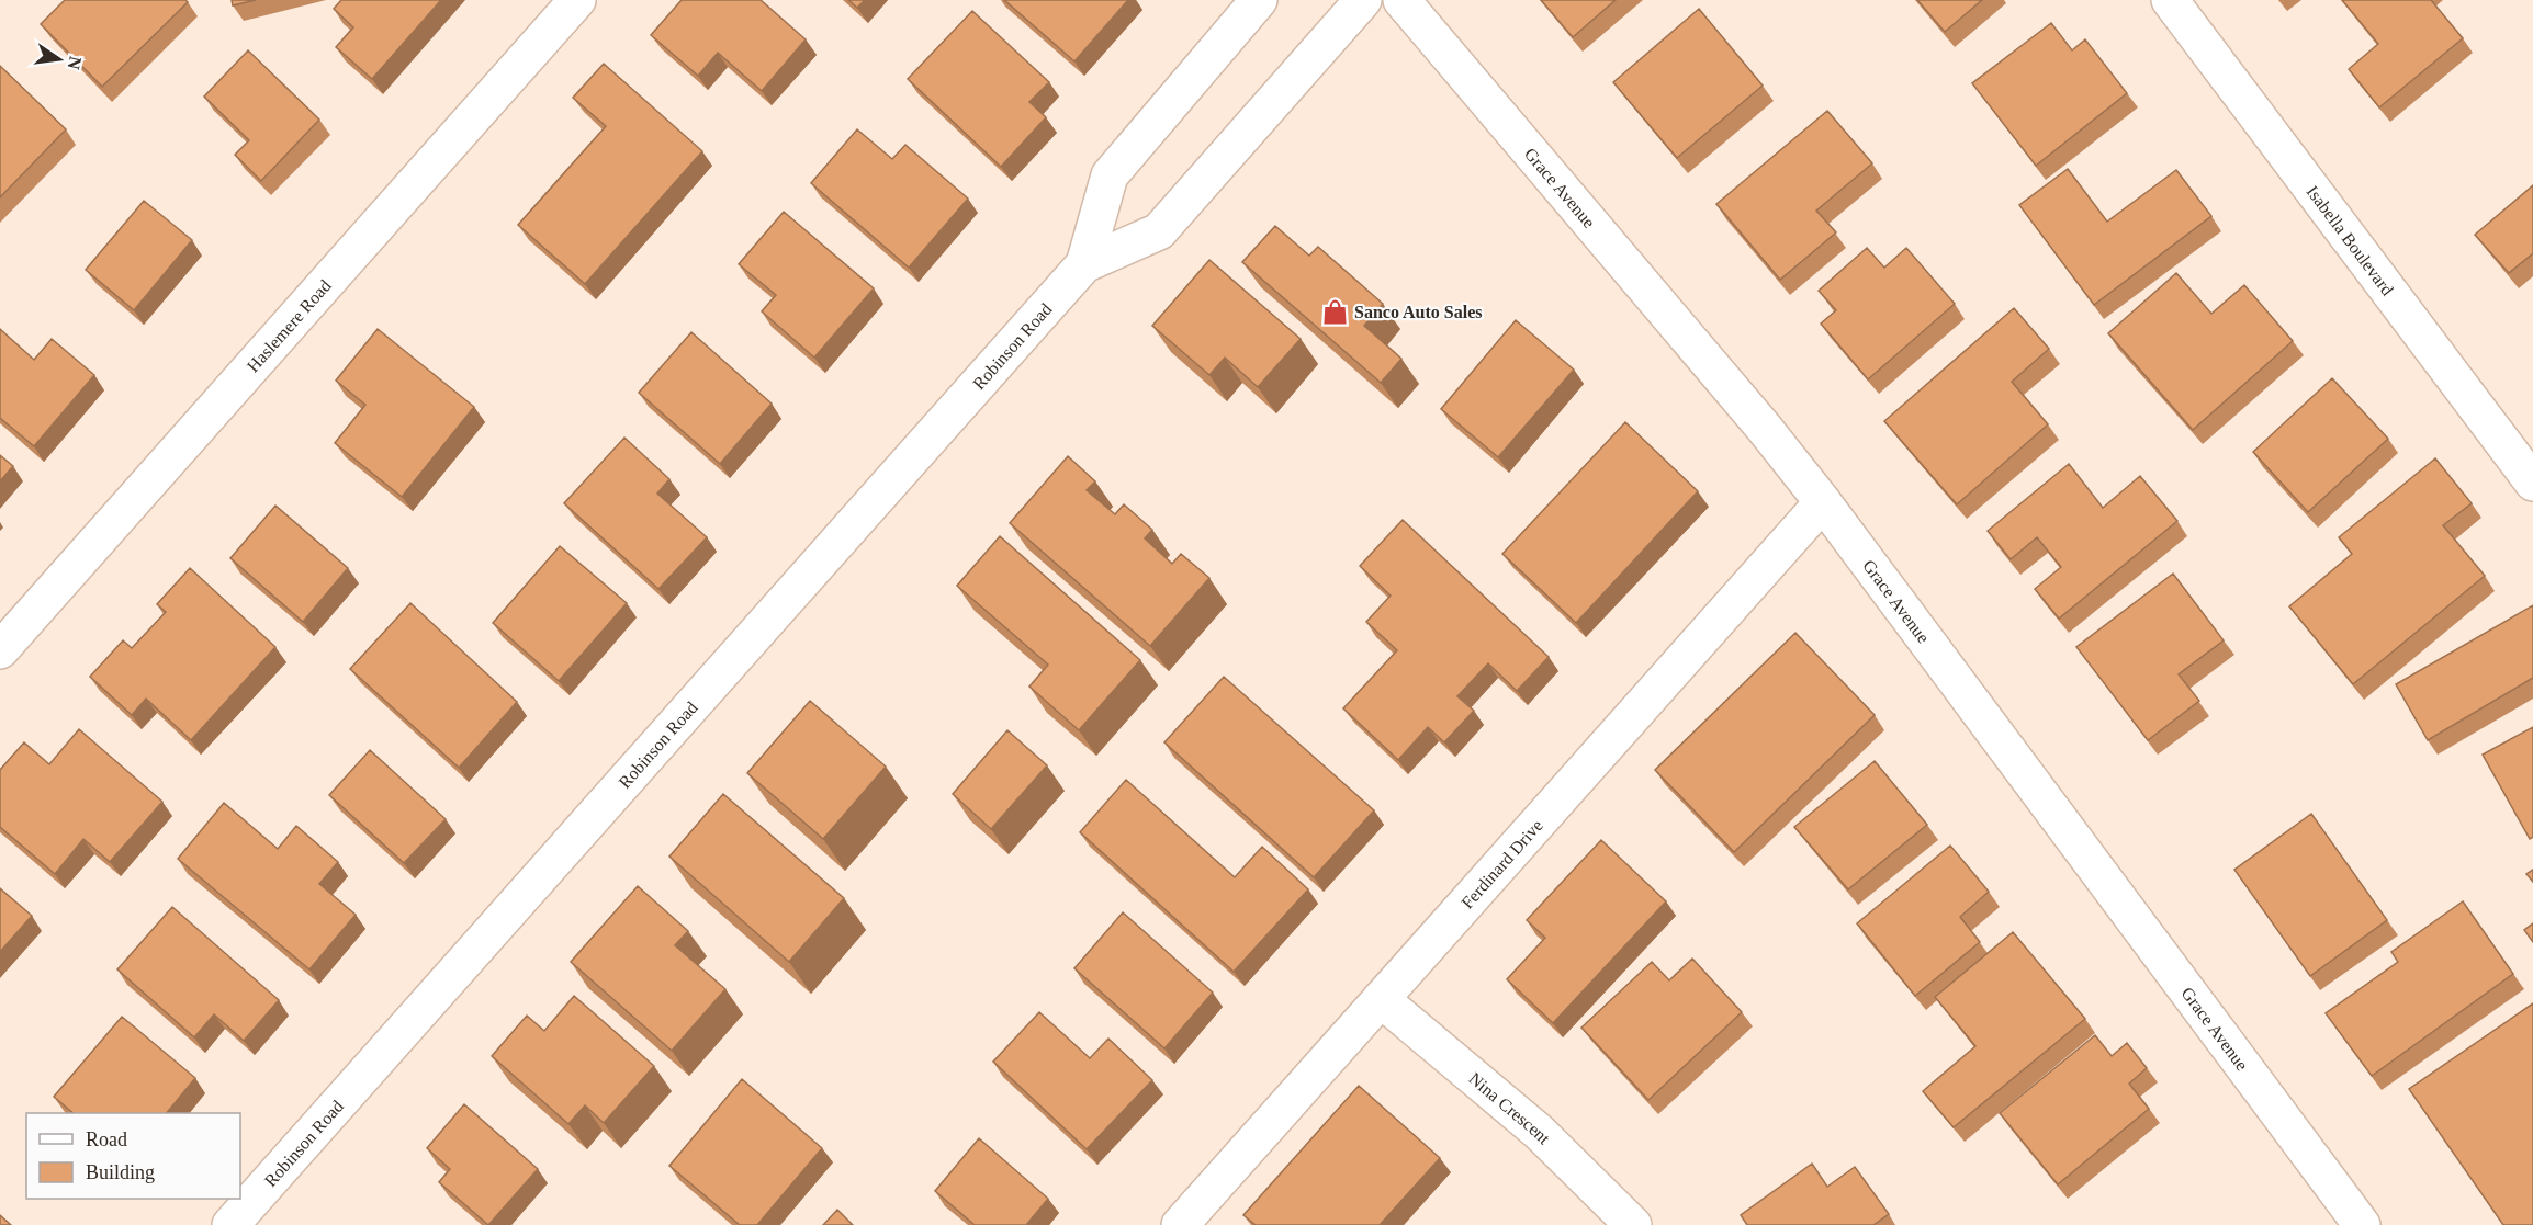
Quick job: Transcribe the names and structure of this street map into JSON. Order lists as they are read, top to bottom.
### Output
{
  "streets": {
    "main road": [
      "Grace Avenue",
      "Isabella Boulevard",
      "Haslemere Road",
      "Robinson Road",
      "Ferdinard Drive",
      "Nina Crescent"
    ]
  },
  "crossings": [
    ["Grace Avenue", "Ferdinard Drive"],
    ["Ferdinard Drive", "Nina Crescent"]
  ],
  "places": {
    "shop": ["Sanco Auto Sales"]
  },
  "legend": ["Road", "Building"],
  "north": "right"
}
